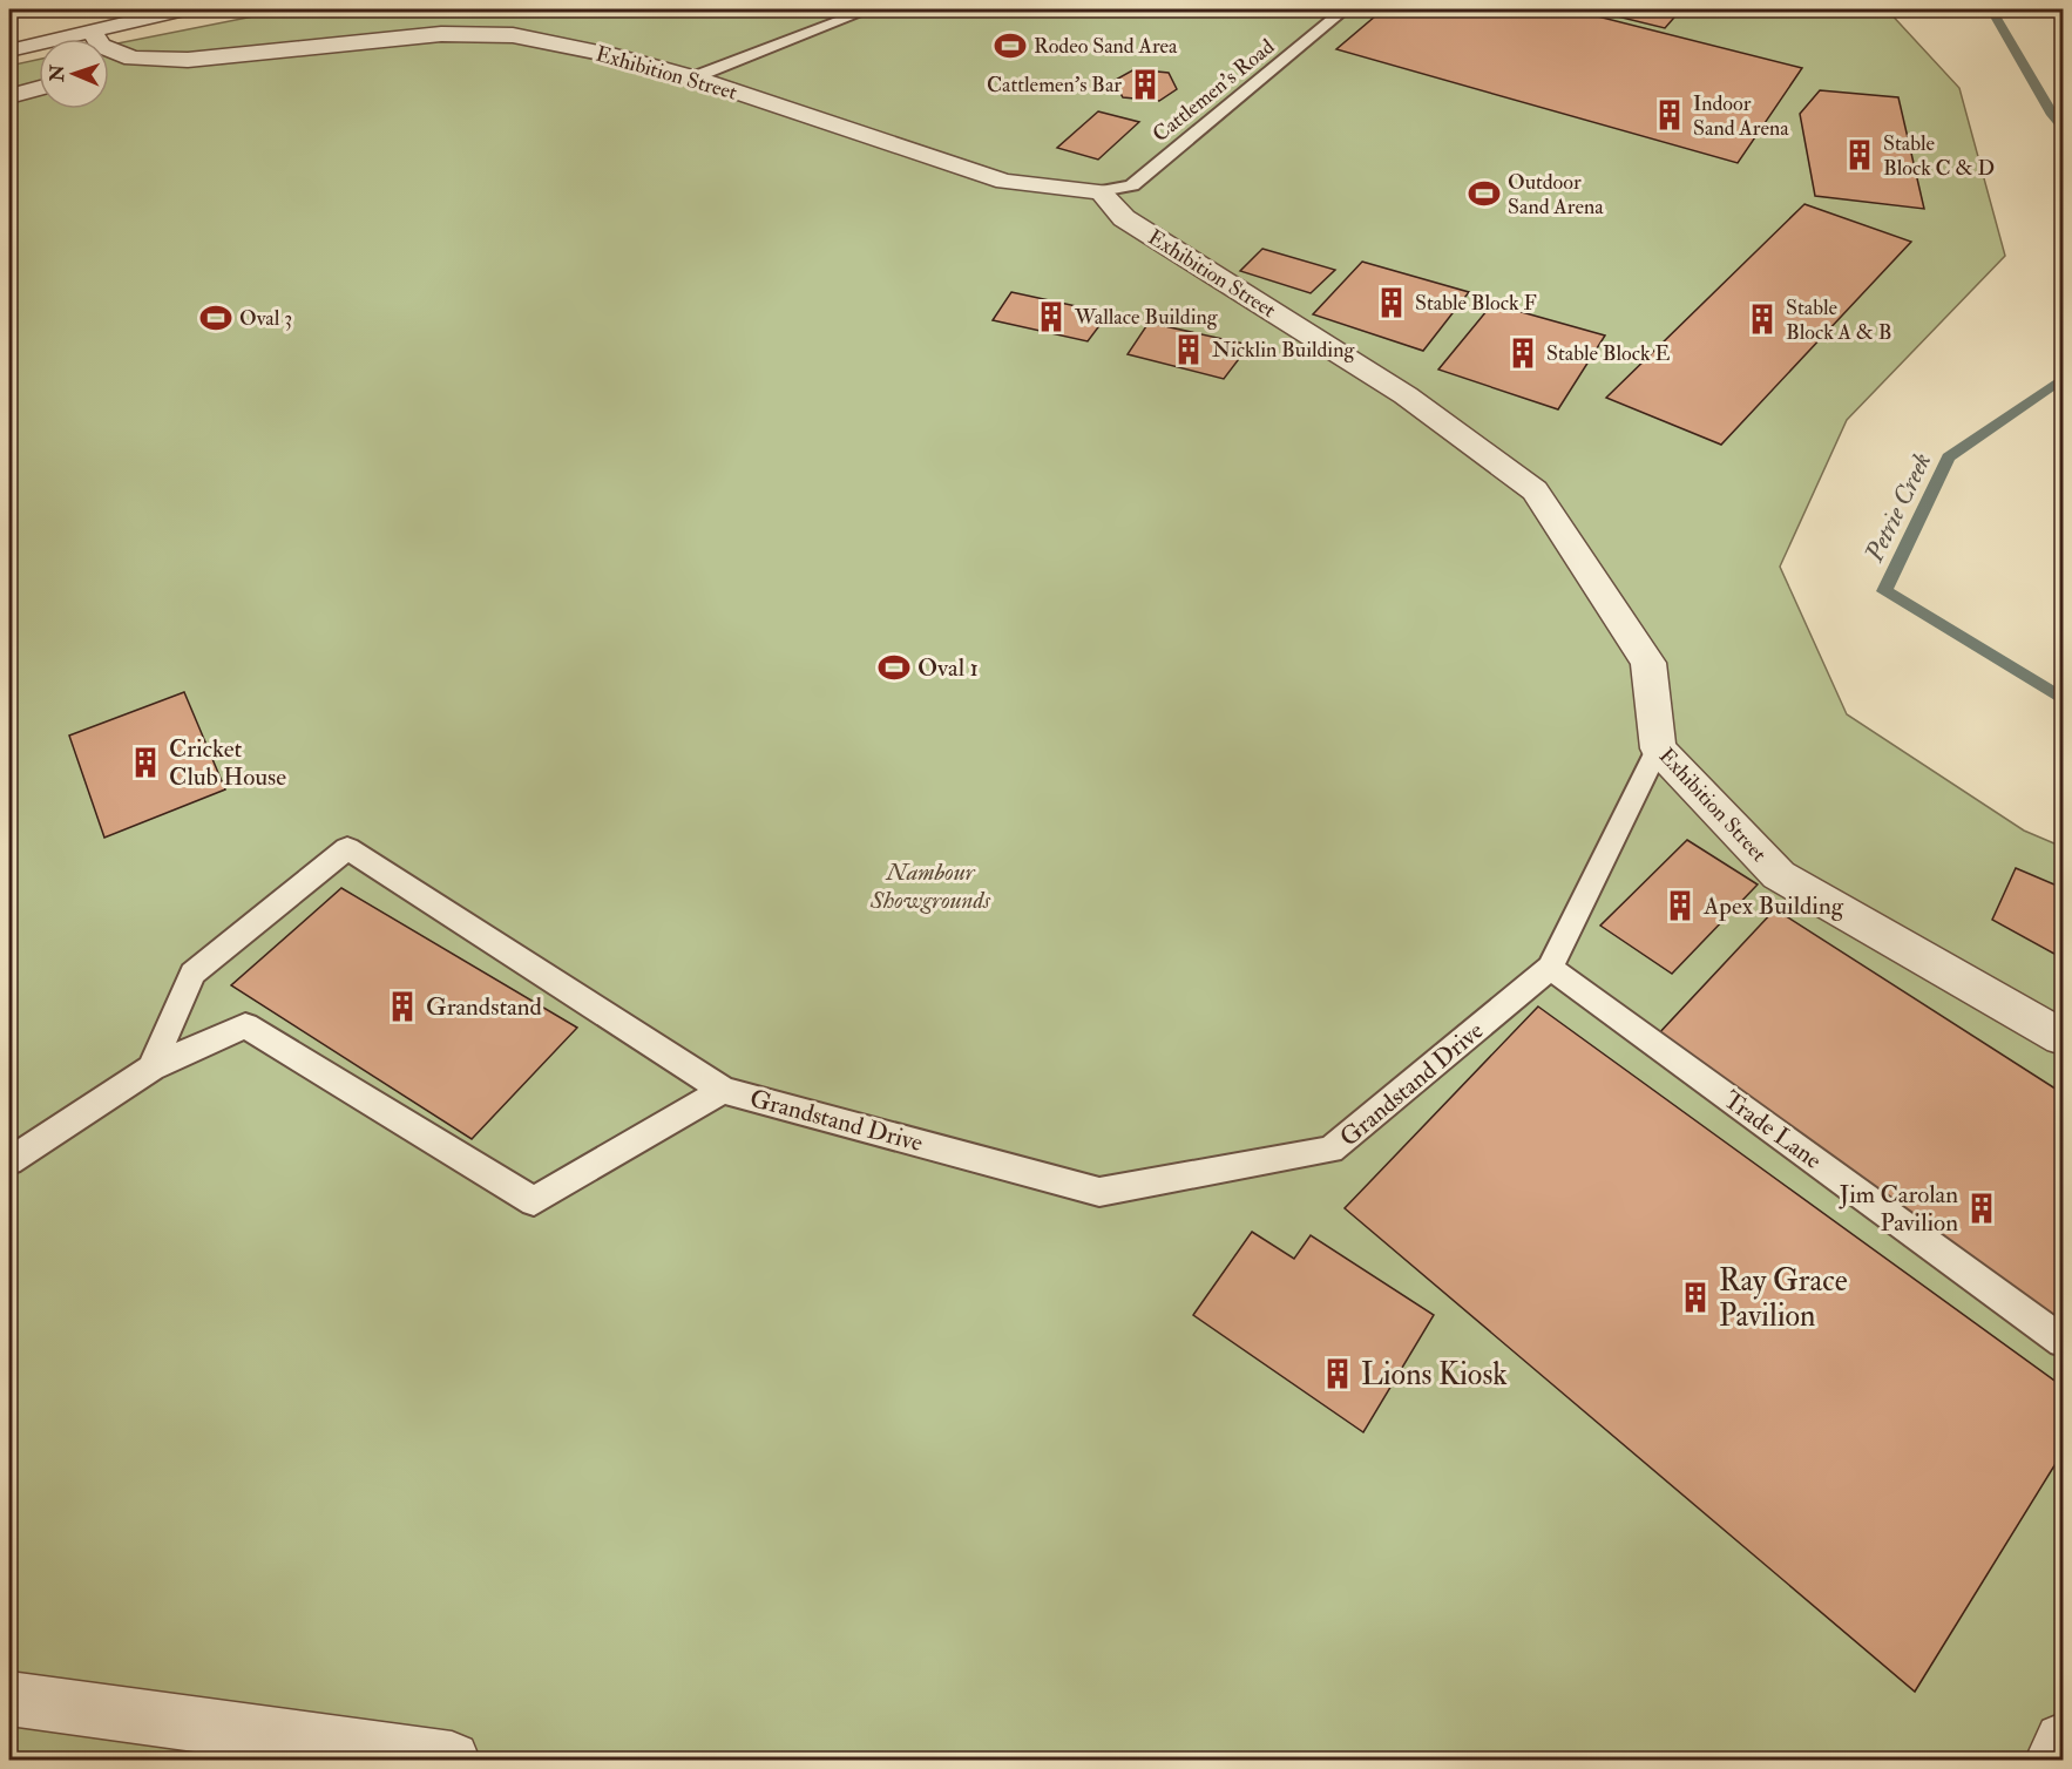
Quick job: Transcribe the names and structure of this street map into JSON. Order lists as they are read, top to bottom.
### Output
{
  "streets": {
    "street": ["Exhibition Street"],
    "lane": ["Cattlemen's Road", "Grandstand Drive", "Trade Lane"]
  },
  "crossings": [
    ["Exhibition Street", "Cattlemen's Road"],
    ["Exhibition Street", "Grandstand Drive"],
    ["Grandstand Drive", "Trade Lane"]
  ],
  "water": ["Petrie Creek"],
  "parks": ["Nambour Showgrounds"],
  "places": {
    "sports": [
      "Rodeo Sand Area",
      "Outdoor Sand Arena",
      "Oval 3",
      "Oval 1"
    ],
    "building": [
      "Cattlemen's Bar",
      "Indoor Sand Arena",
      "Stable Block C & D",
      "Stable Block F",
      "Wallace Building",
      "Stable Block A & B",
      "Nicklin Building",
      "Stable Block E",
      "Cricket Club House",
      "Apex Building",
      "Grandstand",
      "Jim Carolan Pavilion",
      "Ray Grace Pavilion",
      "Lions Kiosk"
    ]
  },
  "north": "left"
}
